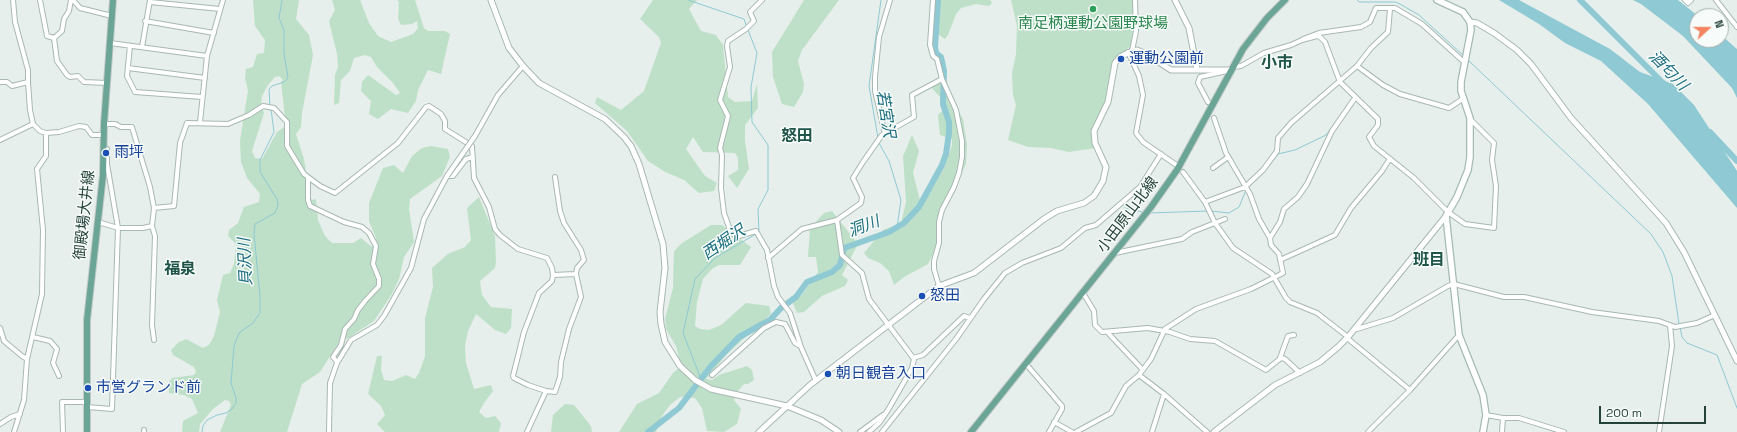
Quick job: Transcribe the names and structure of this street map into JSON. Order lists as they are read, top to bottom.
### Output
{
  "streets": {
    "main road": ["御殿場大井線", "小田原山北線"]
  },
  "districts": [
    "小市",
    "怒田",
    "班目",
    "福泉"
  ],
  "water": [
    "酒匂川",
    "若宮沢",
    "洞川",
    "西堀沢",
    "貝沢川"
  ],
  "places": [
    "南足柄運動公園野球場",
    "運動公園前",
    "雨坪",
    "怒田",
    "朝日観音入口",
    "市営グランド前"
  ],
  "scale_bar": "200 m",
  "north": "right"
}
